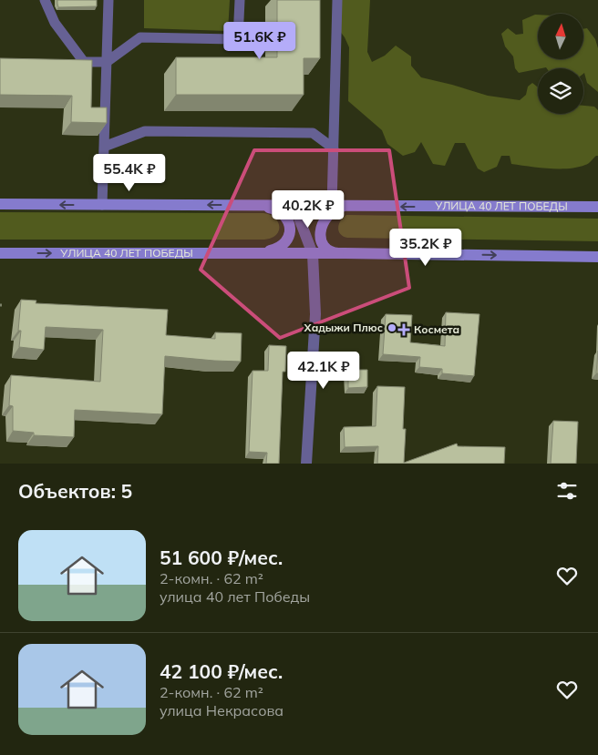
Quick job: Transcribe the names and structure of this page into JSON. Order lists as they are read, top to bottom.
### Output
{
  "streets": {
    "main road": ["УЛИЦА 40 ЛЕТ ПОБЕДЫ"]
  },
  "places": {
    "other": ["Хадыжи Плюс"],
    "health": ["Космета"]
  },
  "north": "top",
  "page": {
    "price": [
      "51.6K ₽",
      "55.4K ₽",
      "40.2K ₽",
      "35.2K ₽",
      "42.1K ₽"
    ],
    "heading": "Объектов: 5",
    "list": [
      {
        "name": "51 600 ₽/мес.",
        "note": "2-комн. · 62 m² · улица 40 лет Победы"
      },
      {
        "name": "42 100 ₽/мес.",
        "note": "2-комн. · 62 m² · улица Некрасова"
      }
    ]
  }
}
